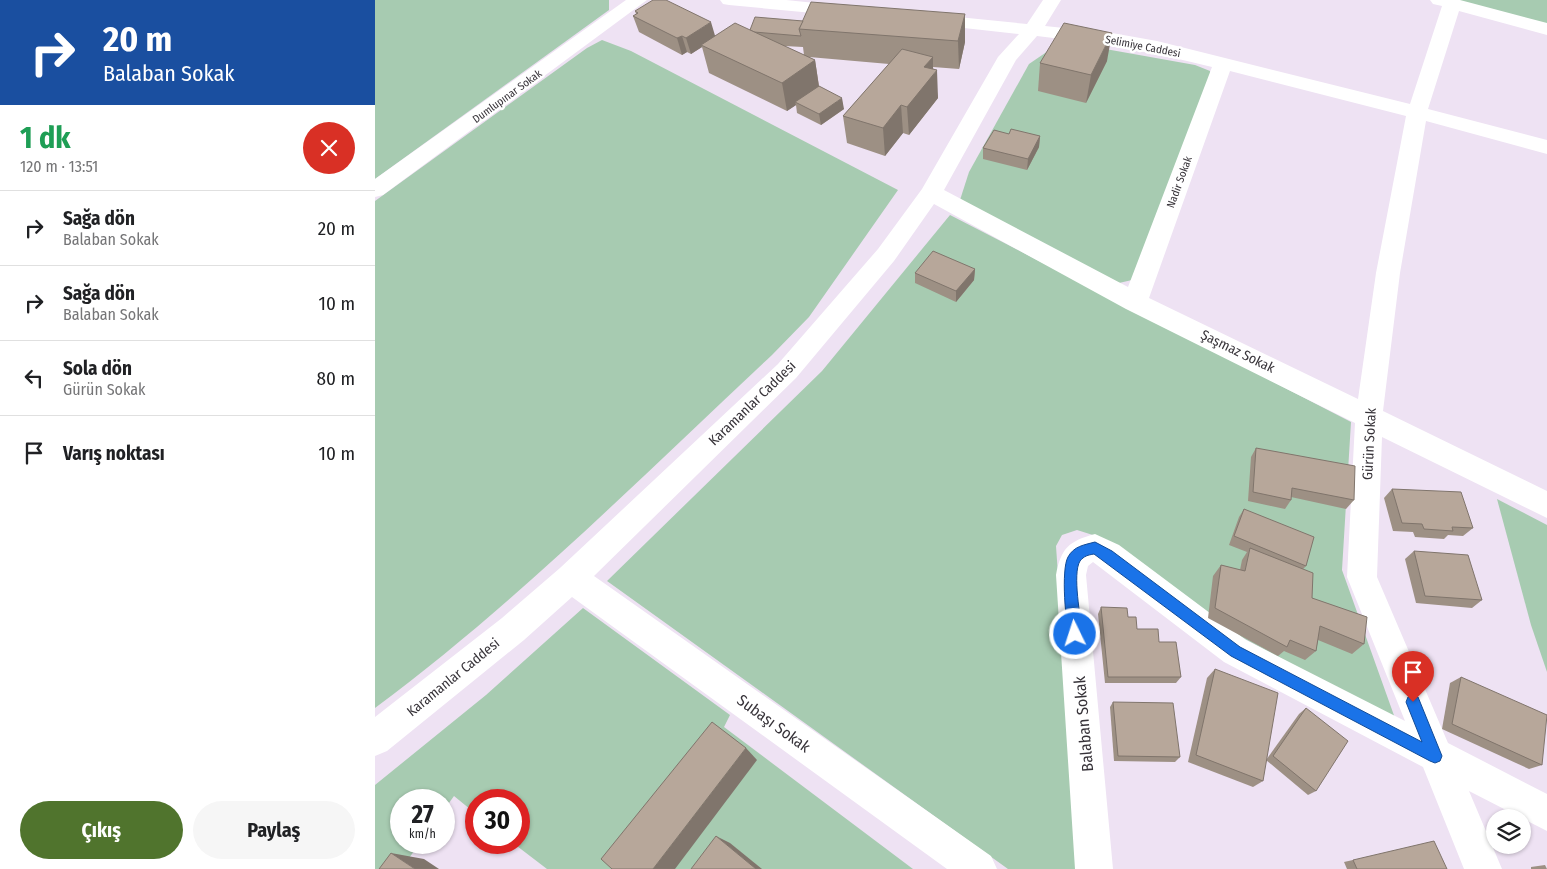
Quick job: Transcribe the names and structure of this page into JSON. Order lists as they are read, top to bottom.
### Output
{
  "streets": {
    "street": [
      "Selimiye Caddesi",
      "Dumlupınar Sokak",
      "Nadir Sokak",
      "Şaşmaz Sokak",
      "Karamanlar Caddesi",
      "Gürün Sokak",
      "Subaşı Sokak",
      "Balaban Sokak"
    ]
  },
  "crossings": [
    ["Selimiye Caddesi", "Nadir Sokak"],
    ["Selimiye Caddesi", "Karamanlar Caddesi"],
    ["Selimiye Caddesi", "Gürün Sokak"],
    ["Nadir Sokak", "Şaşmaz Sokak"],
    ["Şaşmaz Sokak", "Karamanlar Caddesi"],
    ["Şaşmaz Sokak", "Gürün Sokak"],
    ["Karamanlar Caddesi", "Subaşı Sokak"],
    ["Gürün Sokak", "Balaban Sokak"]
  ],
  "page": {
    "turn": ["20 m", "Balaban Sokak"],
    "heading": ["1 dk", "120 m · 13:51"],
    "list": [
      {
        "name": "Sağa dön",
        "note": "Balaban Sokak",
        "value": "20 m"
      },
      {
        "name": "Sağa dön",
        "note": "Balaban Sokak",
        "value": "10 m"
      },
      {
        "name": "Sola dön",
        "note": "Gürün Sokak",
        "value": "80 m"
      },
      {
        "name": "Varış noktası",
        "value": "10 m"
      }
    ],
    "speed": "27 km/h",
    "limit": "30",
    "buttons": ["Çıkış", "Paylaş"]
  }
}
